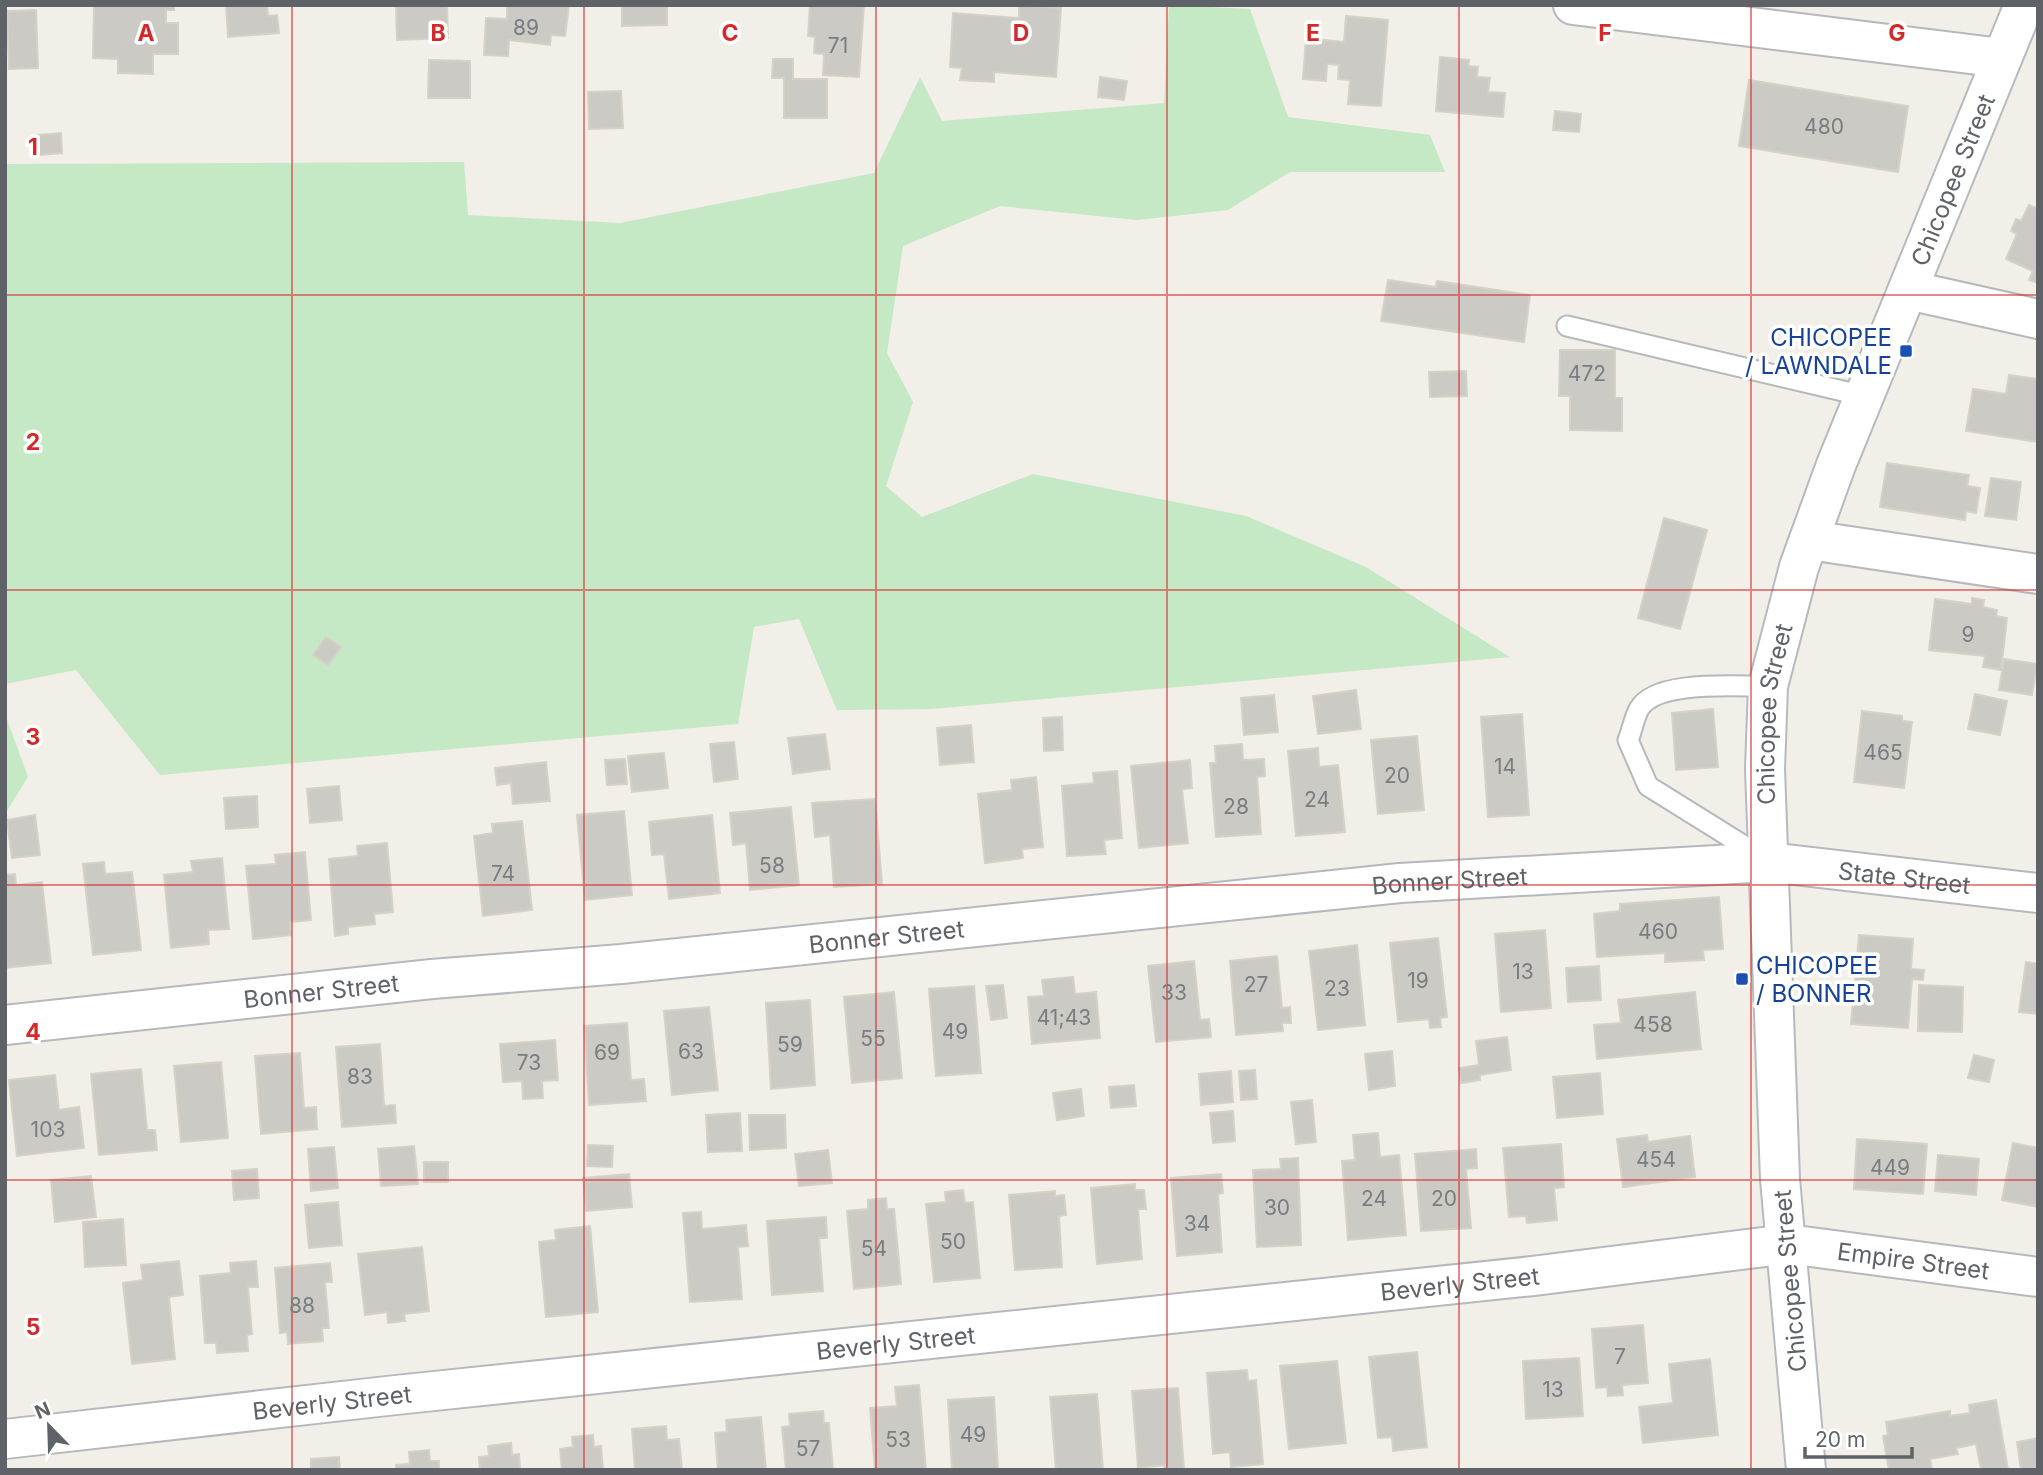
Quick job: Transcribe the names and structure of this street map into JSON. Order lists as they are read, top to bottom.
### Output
{
  "streets": {
    "street": [
      "Chicopee Street",
      "State Street",
      "Bonner Street",
      "Empire Street",
      "Beverly Street"
    ]
  },
  "crossings": [
    ["Chicopee Street", "State Street"],
    ["Chicopee Street", "Bonner Street"],
    ["Chicopee Street", "Empire Street"],
    ["Chicopee Street", "Beverly Street"],
    ["State Street", "Bonner Street"],
    ["Empire Street", "Beverly Street"]
  ],
  "places": {
    "transit": ["CHICOPEE / LAWNDALE", "CHICOPEE / BONNER"]
  },
  "house_numbers": [
    "89",
    "71",
    "480",
    "472",
    "9",
    "465",
    "14",
    "20",
    "24",
    "28",
    "58",
    "74",
    "460",
    "13",
    "19",
    "27",
    "23",
    "33",
    "41;43",
    "458",
    "49",
    "55",
    "59",
    "63",
    "69",
    "73",
    "83",
    "103",
    "454",
    "449",
    "24",
    "20",
    "30",
    "34",
    "50",
    "54",
    "88",
    "7",
    "13",
    "49",
    "53",
    "57"
  ],
  "scale_bar": "20 m",
  "north": "top left",
  "grid": {
    "columns": [
      "A",
      "B",
      "C",
      "D",
      "E",
      "F",
      "G"
    ],
    "rows": [
      "1",
      "2",
      "3",
      "4",
      "5"
    ]
  }
}
